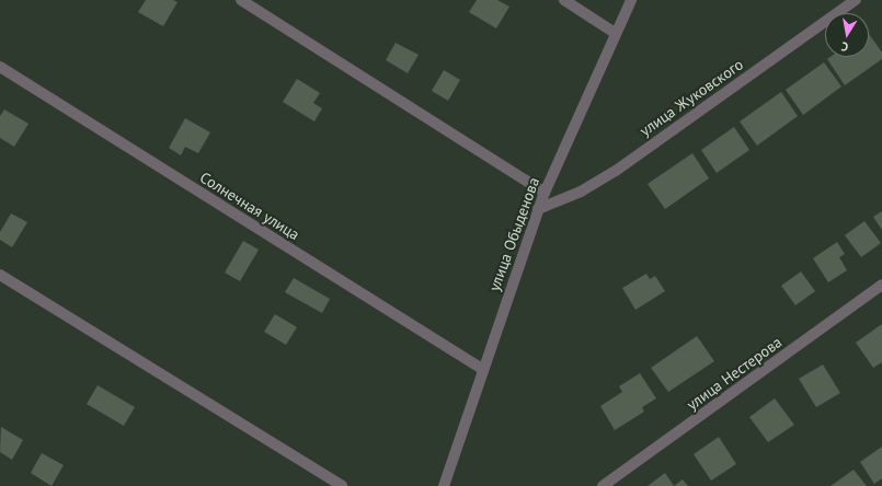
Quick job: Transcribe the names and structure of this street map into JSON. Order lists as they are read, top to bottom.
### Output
{
  "streets": {
    "street": [
      "улица Жуковского",
      "Солнечная улица",
      "улица Обыденова",
      "улица Нестерова"
    ]
  },
  "crossings": [
    ["улица Жуковского", "улица Обыденова"],
    ["Солнечная улица", "улица Обыденова"]
  ],
  "north": "bottom"
}
